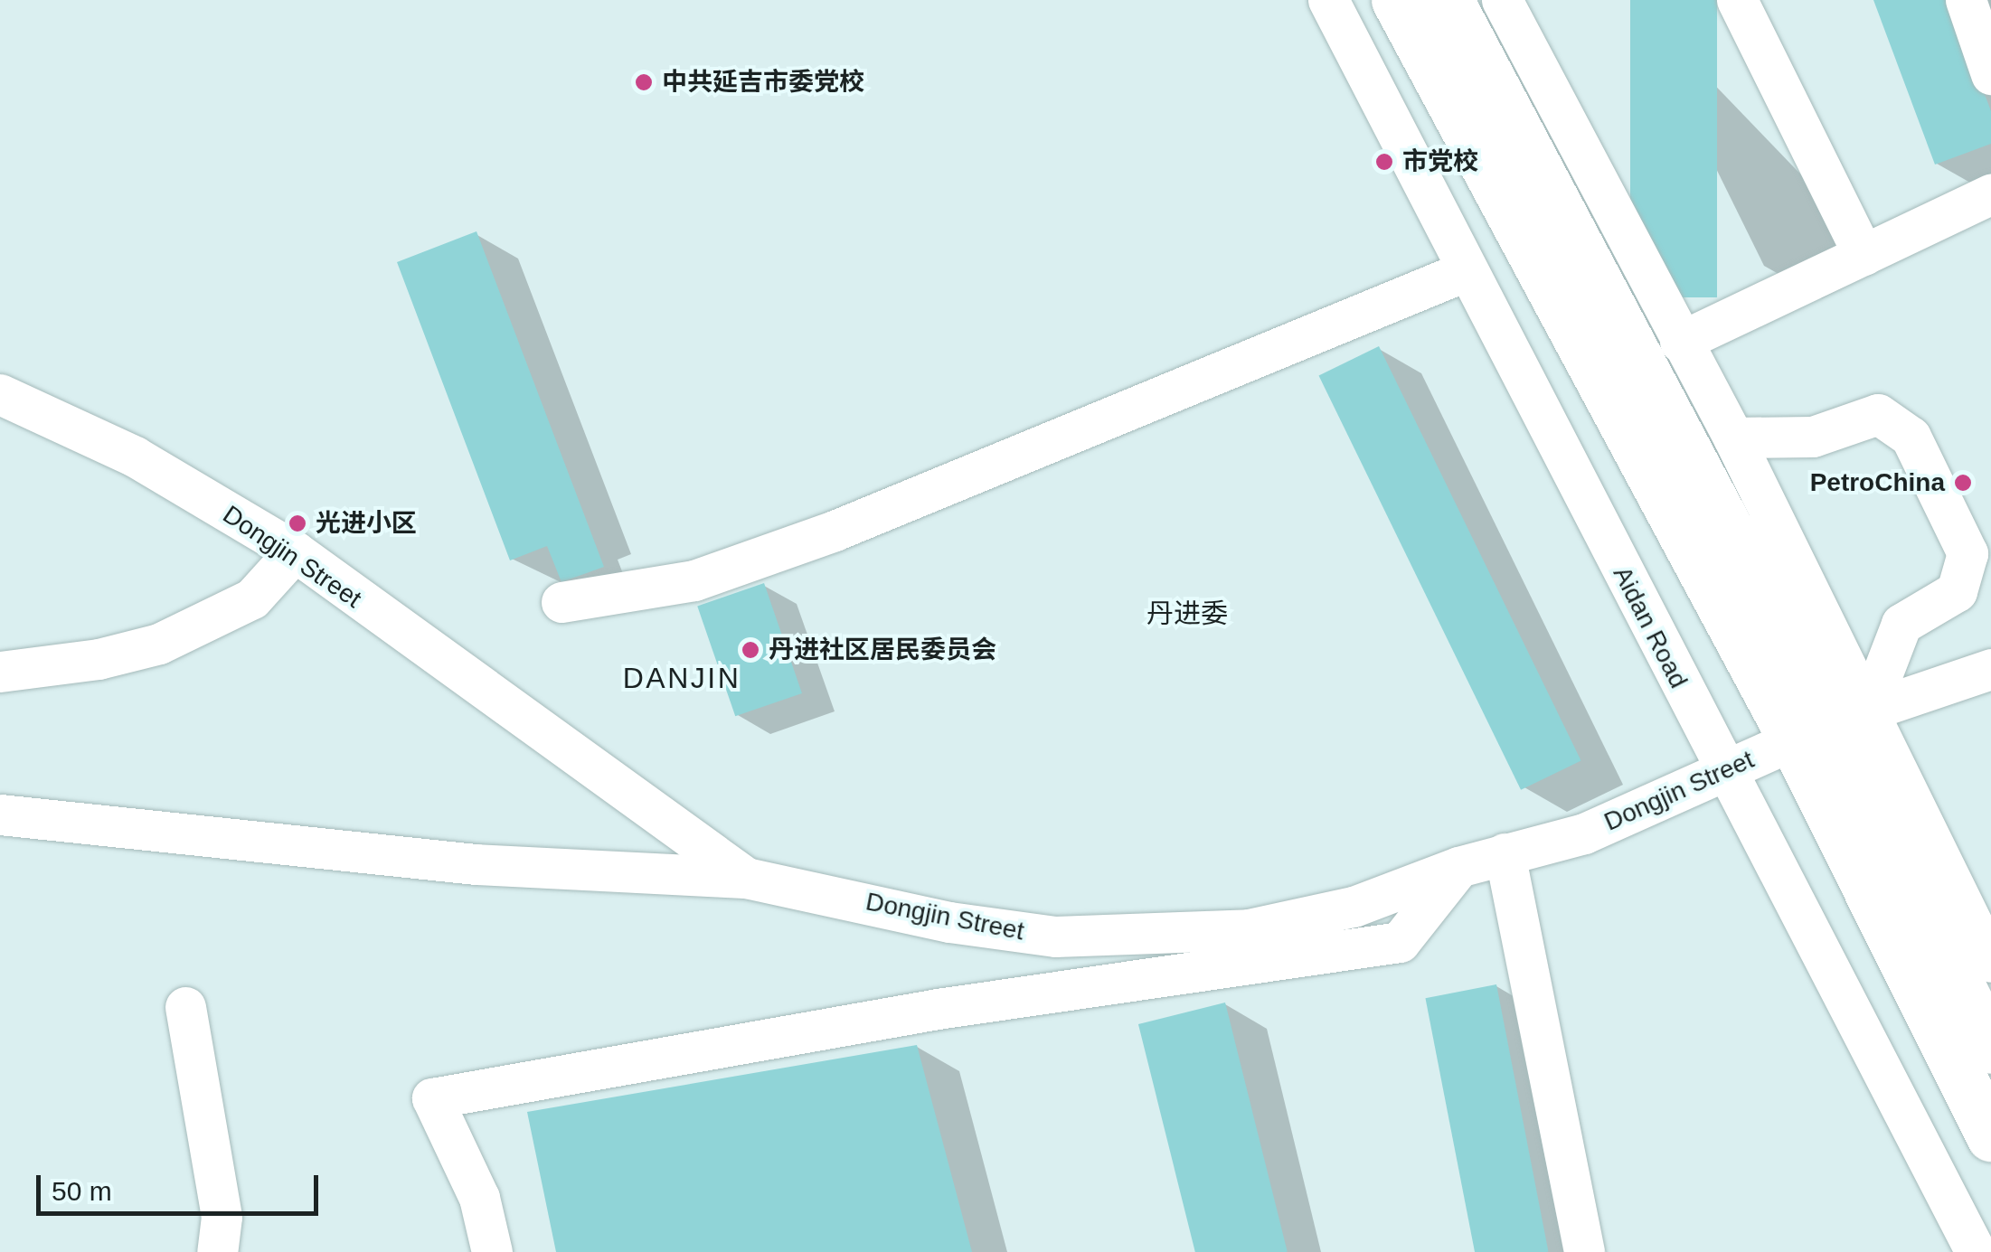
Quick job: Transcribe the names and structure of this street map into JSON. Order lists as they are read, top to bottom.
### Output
{
  "streets": {
    "street": ["Dongjin Street", "Aidan Road"]
  },
  "crossings": [
    ["Dongjin Street", "Aidan Road"]
  ],
  "districts": ["丹进委", "DANJIN"],
  "places": [
    "中共延吉市委党校",
    "市党校",
    "PetroChina",
    "光进小区",
    "丹进社区居民委员会"
  ],
  "scale_bar": "50 m"
}
